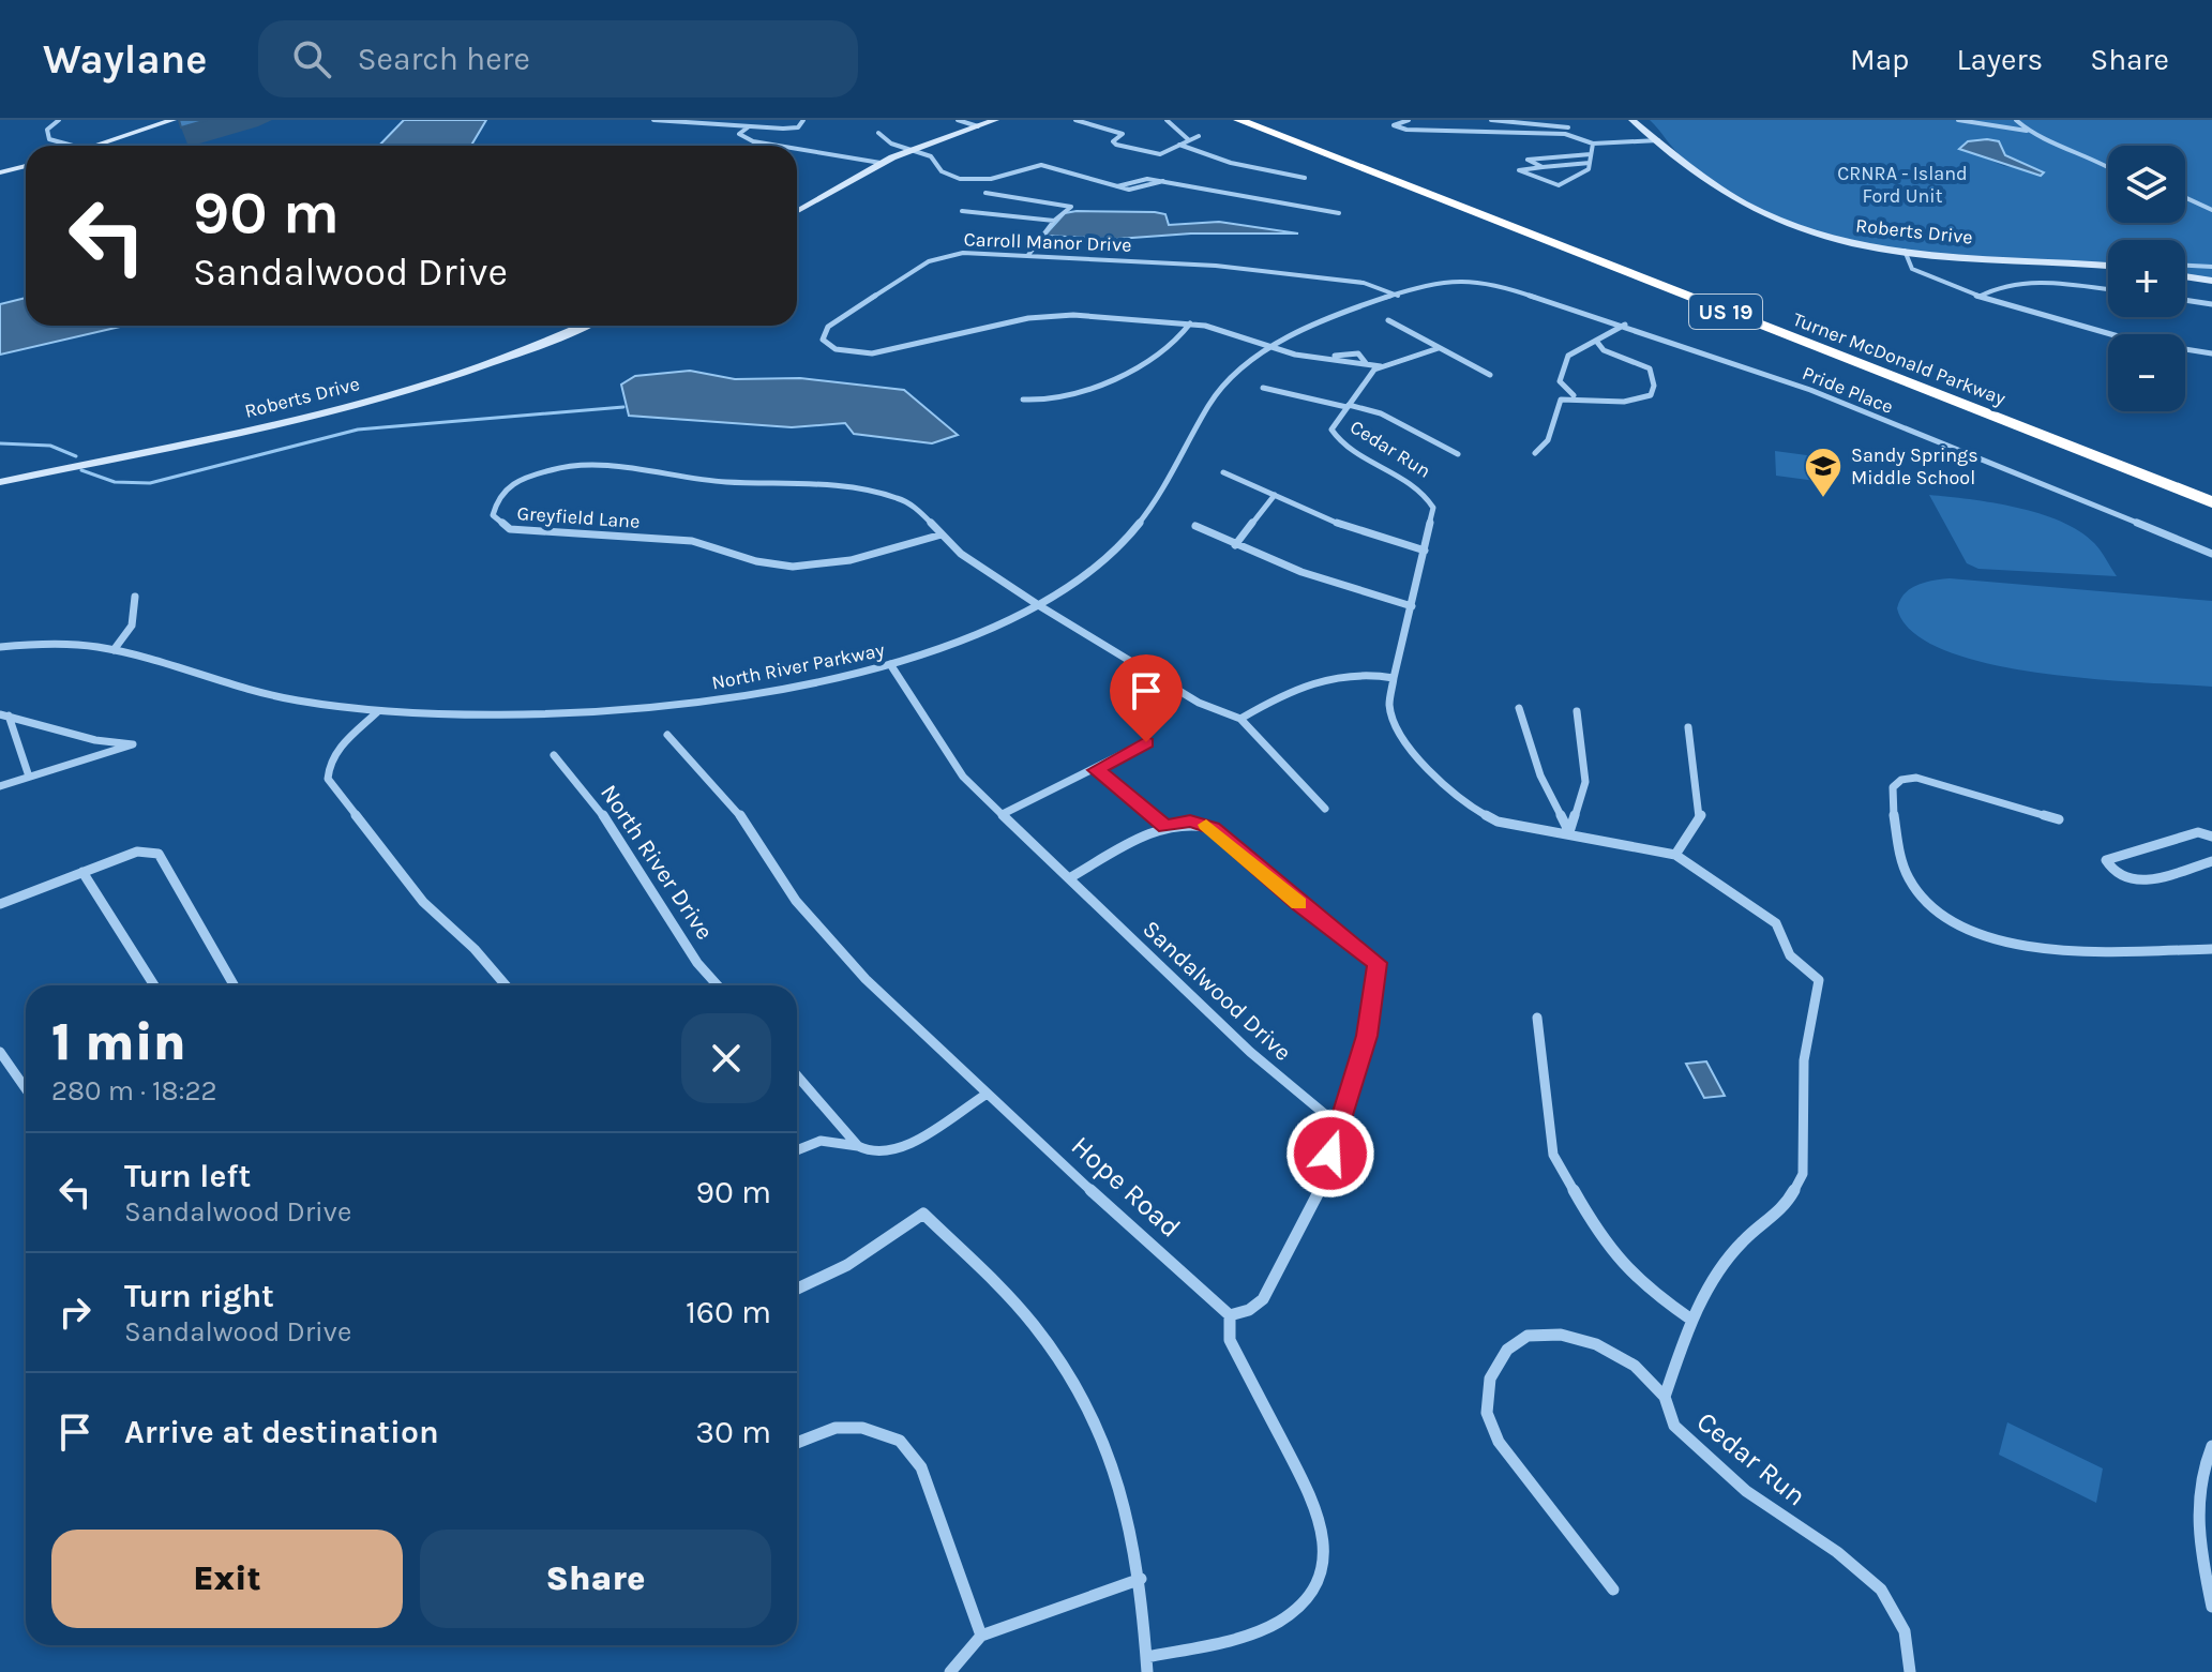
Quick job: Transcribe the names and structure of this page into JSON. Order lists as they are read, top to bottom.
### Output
{
  "streets": {
    "highway": ["US 19", "Turner McDonald Parkway"],
    "street": [
      "Roberts Drive",
      "Carroll Manor Drive",
      "Pride Place",
      "Cedar Run",
      "Greyfield Lane",
      "North River Parkway",
      "North River Drive",
      "Sandalwood Drive",
      "Hope Road"
    ]
  },
  "crossings": [
    ["Carroll Manor Drive", "North River Parkway"],
    ["Pride Place", "North River Parkway"],
    ["Greyfield Lane", "North River Parkway"],
    ["North River Parkway", "Sandalwood Drive"]
  ],
  "parks": ["CRNRA - Island Ford Unit"],
  "places": {
    "school or university": ["Sandy Springs Middle School"]
  },
  "page": {
    "header": "Waylane",
    "search": "Search here",
    "nav": ["Map", "Layers", "Share"],
    "map_buttons": ["+", "−"],
    "turn": ["90 m", "Sandalwood Drive"],
    "heading": ["1 min", "280 m · 18:22"],
    "list": [
      {
        "name": "Turn left",
        "note": "Sandalwood Drive",
        "value": "90 m"
      },
      {
        "name": "Turn right",
        "note": "Sandalwood Drive",
        "value": "160 m"
      },
      {
        "name": "Arrive at destination",
        "value": "30 m"
      }
    ],
    "buttons": ["Exit", "Share"]
  }
}
